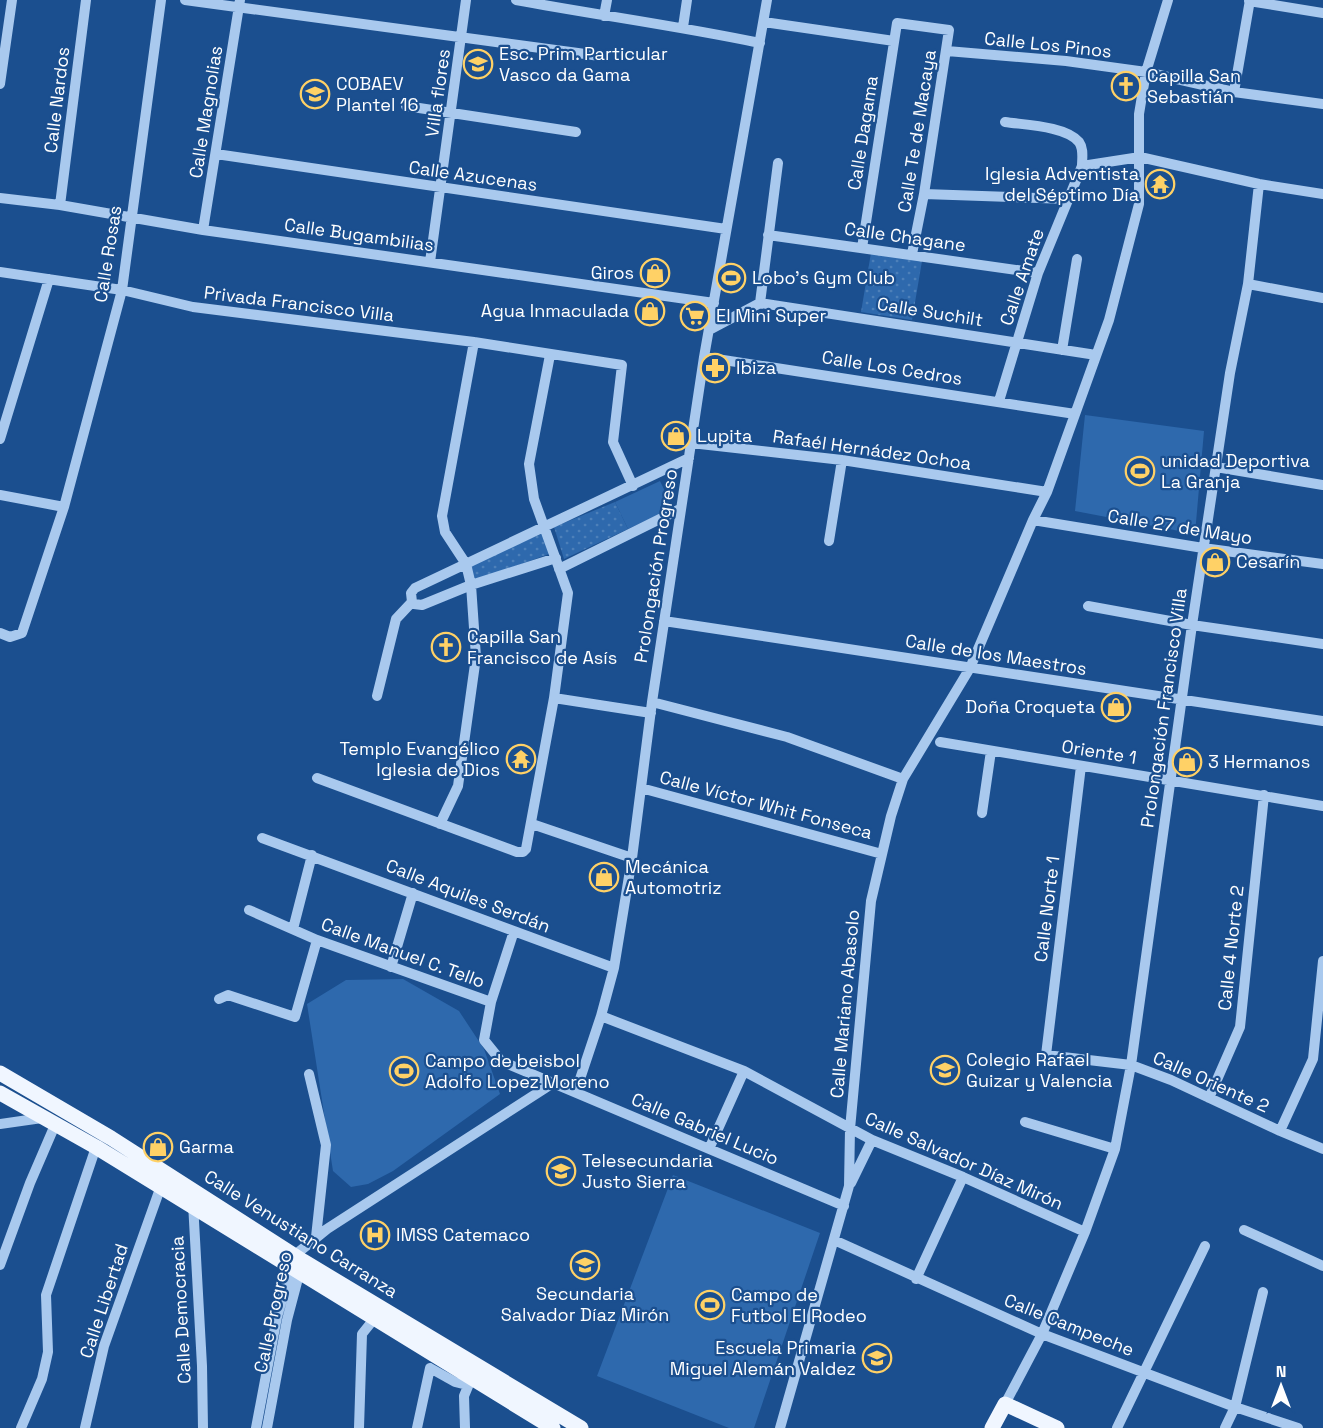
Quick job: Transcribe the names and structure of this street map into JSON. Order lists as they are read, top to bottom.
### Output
{
  "streets": {
    "main road": ["Calle Venustiano Carranza"],
    "street": [
      "Calle Los Pinos",
      "Villa flores",
      "Calle Nardos",
      "Calle Magnolias",
      "Calle Te de Macaya",
      "Calle Dagama",
      "Calle Azucenas",
      "Calle Bugambilias",
      "Calle Chagane",
      "Calle Rosas",
      "Calle Amate",
      "Privada Francisco Villa",
      "Calle Suchilt",
      "Calle Los Cedros",
      "Rafaél Hernádez Ochoa",
      "Calle 27 de Mayo",
      "Prolongación Progreso",
      "Calle de los Maestros",
      "Prolongación Francisco Villa",
      "Oriente 1",
      "Calle Víctor Whit Fonseca",
      "Calle Aquiles Serdán",
      "Calle Norte 1",
      "Calle 4 Norte 2",
      "Calle Manuel C. Tello",
      "Calle Mariano Abasolo",
      "Calle Oriente 2",
      "Calle Gabriel Lucio",
      "Calle Salvador Díaz Mirón",
      "Calle Libertad",
      "Calle Democracia",
      "Calle Progreso",
      "Calle Campeche"
    ]
  },
  "crossings": [
    ["Calle Los Pinos", "Calle Te de Macaya"],
    ["Villa flores", "Calle Azucenas"],
    ["Villa flores", "Calle Bugambilias"],
    ["Calle Nardos", "Calle Bugambilias"],
    ["Calle Magnolias", "Calle Azucenas"],
    ["Calle Magnolias", "Calle Bugambilias"],
    ["Calle Te de Macaya", "Calle Dagama"],
    ["Calle Te de Macaya", "Calle Chagane"],
    ["Calle Dagama", "Calle Chagane"],
    ["Calle Azucenas", "Prolongación Progreso"],
    ["Calle Bugambilias", "Calle Rosas"],
    ["Calle Bugambilias", "Prolongación Progreso"],
    ["Calle Chagane", "Calle Amate"],
    ["Calle Rosas", "Privada Francisco Villa"],
    ["Calle Amate", "Calle Suchilt"],
    ["Calle Amate", "Calle Los Cedros"],
    ["Calle Suchilt", "Calle Mariano Abasolo"],
    ["Calle Los Cedros", "Prolongación Progreso"],
    ["Calle Los Cedros", "Calle Mariano Abasolo"],
    ["Rafaél Hernádez Ochoa", "Prolongación Progreso"],
    ["Rafaél Hernádez Ochoa", "Calle Mariano Abasolo"],
    ["Calle 27 de Mayo", "Prolongación Francisco Villa"],
    ["Calle 27 de Mayo", "Calle Mariano Abasolo"],
    ["Prolongación Progreso", "Calle de los Maestros"],
    ["Prolongación Progreso", "Calle Víctor Whit Fonseca"],
    ["Prolongación Progreso", "Calle Aquiles Serdán"],
    ["Prolongación Progreso", "Calle Gabriel Lucio"],
    ["Prolongación Progreso", "Calle Salvador Díaz Mirón"],
    ["Calle de los Maestros", "Prolongación Francisco Villa"],
    ["Calle de los Maestros", "Calle Mariano Abasolo"],
    ["Prolongación Francisco Villa", "Oriente 1"],
    ["Prolongación Francisco Villa", "Calle Oriente 2"],
    ["Prolongación Francisco Villa", "Calle Salvador Díaz Mirón"],
    ["Prolongación Francisco Villa", "Calle Campeche"],
    ["Oriente 1", "Calle Norte 1"],
    ["Oriente 1", "Calle 4 Norte 2"],
    ["Calle Víctor Whit Fonseca", "Calle Mariano Abasolo"],
    ["Calle Norte 1", "Calle Oriente 2"],
    ["Calle 4 Norte 2", "Calle Oriente 2"],
    ["Calle Manuel C. Tello", "Calle Gabriel Lucio"],
    ["Calle Mariano Abasolo", "Calle Gabriel Lucio"],
    ["Calle Mariano Abasolo", "Calle Salvador Díaz Mirón"],
    ["Calle Mariano Abasolo", "Calle Campeche"],
    ["Calle Venustiano Carranza", "Calle Libertad"],
    ["Calle Venustiano Carranza", "Calle Democracia"],
    ["Calle Venustiano Carranza", "Calle Progreso"]
  ],
  "places": {
    "school or university": [
      "Esc. Prim. Particular Vasco da Gama",
      "COBAEV Plantel 16",
      "Colegio Rafael Guizar y Valencia",
      "Telesecundaria Justo Sierra",
      "Secundaria Salvador Díaz Mirón",
      "Escuela Primaria Miguel Alemán Valdez"
    ],
    "church": ["Capilla San Sebastián", "Capilla San Francisco de Asís"],
    "temple": ["Iglesia Adventista del Séptimo Día", "Templo Evangélico Iglesia de Dios"],
    "shop": [
      "Giros",
      "Agua Inmaculada",
      "Lupita",
      "Cesarín",
      "Doña Croqueta",
      "3 Hermanos",
      "Mecánica Automotriz",
      "Garma"
    ],
    "sports": [
      "Lobo's Gym Club",
      "unidad Deportiva La Granja",
      "Campo de beisbol Adolfo Lopez Moreno",
      "Campo de Futbol El Rodeo"
    ],
    "supermarket": ["El Mini Super"],
    "pharmacy": ["Ibiza"],
    "hospital": ["IMSS Catemaco"]
  },
  "north": "top"
}
